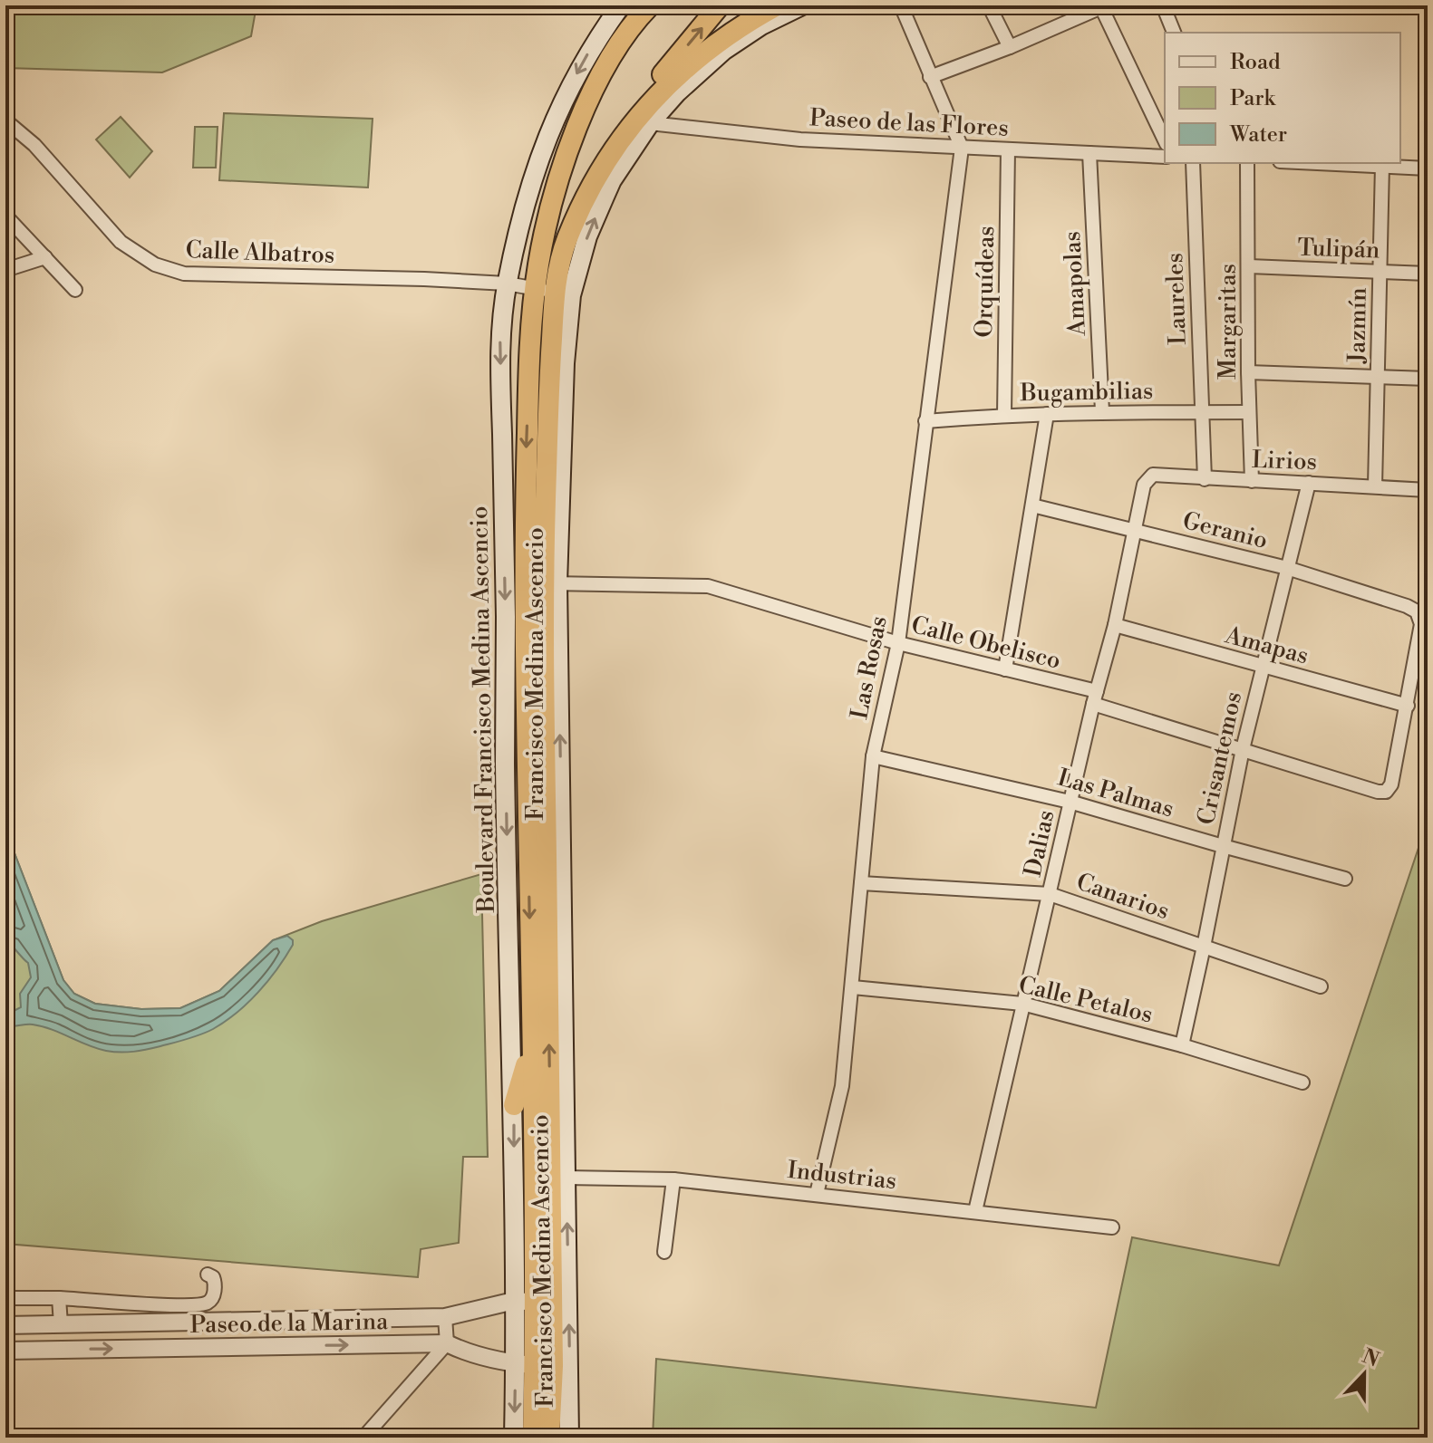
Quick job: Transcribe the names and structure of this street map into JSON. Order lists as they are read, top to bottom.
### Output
{
  "streets": {
    "highway": ["Francisco Medina Ascencio"],
    "main road": ["Boulevard Francisco Medina Ascencio"],
    "street": [
      "Paseo de las Flores",
      "Tulipán",
      "Calle Albatros",
      "Orquídeas",
      "Amapolas",
      "Laureles",
      "Margaritas",
      "Jazmín",
      "Bugambilias",
      "Lirios",
      "Geranio",
      "Calle Obelisco",
      "Amapas",
      "Las Rosas",
      "Crisantemos",
      "Las Palmas",
      "Dalias",
      "Canarios",
      "Calle Petalos",
      "Industrias",
      "Paseo de la Marina"
    ]
  },
  "crossings": [
    ["Paseo de las Flores", "Orquídeas"],
    ["Paseo de las Flores", "Amapolas"],
    ["Paseo de las Flores", "Las Rosas"],
    ["Paseo de las Flores", "Francisco Medina Ascencio"],
    ["Tulipán", "Margaritas"],
    ["Tulipán", "Jazmín"],
    ["Calle Albatros", "Francisco Medina Ascencio"],
    ["Calle Albatros", "Boulevard Francisco Medina Ascencio"],
    ["Orquídeas", "Bugambilias"],
    ["Amapolas", "Bugambilias"],
    ["Laureles", "Bugambilias"],
    ["Laureles", "Lirios"],
    ["Margaritas", "Bugambilias"],
    ["Margaritas", "Lirios"],
    ["Jazmín", "Lirios"],
    ["Bugambilias", "Las Rosas"],
    ["Lirios", "Crisantemos"],
    ["Lirios", "Dalias"],
    ["Geranio", "Calle Obelisco"],
    ["Geranio", "Amapas"],
    ["Geranio", "Crisantemos"],
    ["Geranio", "Dalias"],
    ["Calle Obelisco", "Amapas"],
    ["Calle Obelisco", "Las Rosas"],
    ["Calle Obelisco", "Francisco Medina Ascencio"],
    ["Calle Obelisco", "Crisantemos"],
    ["Calle Obelisco", "Dalias"],
    ["Amapas", "Crisantemos"],
    ["Amapas", "Dalias"],
    ["Las Rosas", "Las Palmas"],
    ["Las Rosas", "Canarios"],
    ["Las Rosas", "Calle Petalos"],
    ["Las Rosas", "Industrias"],
    ["Francisco Medina Ascencio", "Boulevard Francisco Medina Ascencio"],
    ["Francisco Medina Ascencio", "Industrias"],
    ["Francisco Medina Ascencio", "Paseo de la Marina"],
    ["Boulevard Francisco Medina Ascencio", "Paseo de la Marina"],
    ["Crisantemos", "Las Palmas"],
    ["Crisantemos", "Canarios"],
    ["Crisantemos", "Calle Petalos"],
    ["Las Palmas", "Dalias"],
    ["Dalias", "Canarios"],
    ["Dalias", "Calle Petalos"],
    ["Dalias", "Industrias"]
  ],
  "one_way": ["Boulevard Francisco Medina Ascencio"],
  "legend": ["Road", "Park", "Water"],
  "north": "top"
}
